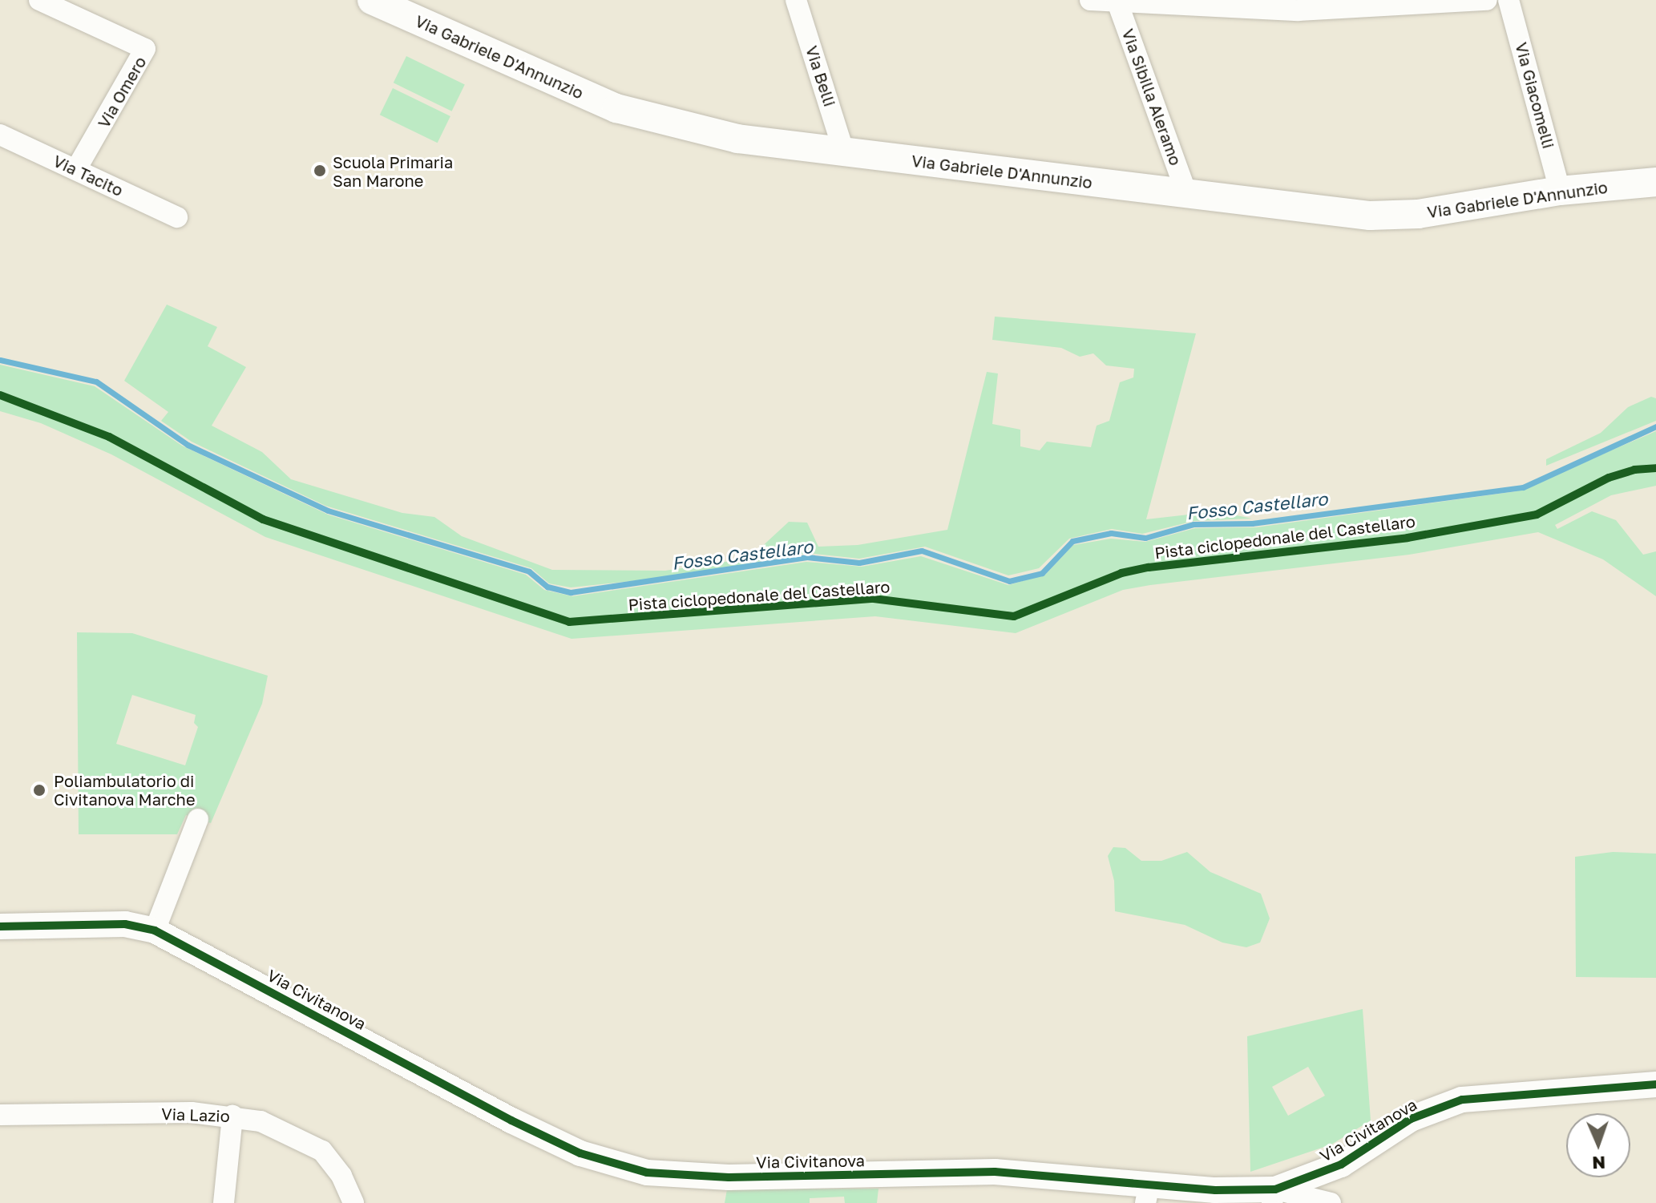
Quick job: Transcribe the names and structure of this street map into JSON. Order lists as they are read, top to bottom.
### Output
{
  "streets": {
    "main road": ["Via Gabriele D'Annunzio"],
    "street": [
      "Via Belli",
      "Via Omero",
      "Via Giacomelli",
      "Via Sibilla Aleramo",
      "Via Tacito",
      "Via Civitanova",
      "Via Lazio"
    ],
    "cycle path": ["Pista ciclopedonale del Castellaro"]
  },
  "crossings": [
    ["Via Gabriele D'Annunzio", "Via Belli"],
    ["Via Gabriele D'Annunzio", "Via Giacomelli"],
    ["Via Gabriele D'Annunzio", "Via Sibilla Aleramo"],
    ["Via Omero", "Via Tacito"]
  ],
  "water": ["Fosso Castellaro"],
  "places": ["Scuola Primaria San Marone", "Poliambulatorio di Civitanova Marche"],
  "north": "bottom"
}
